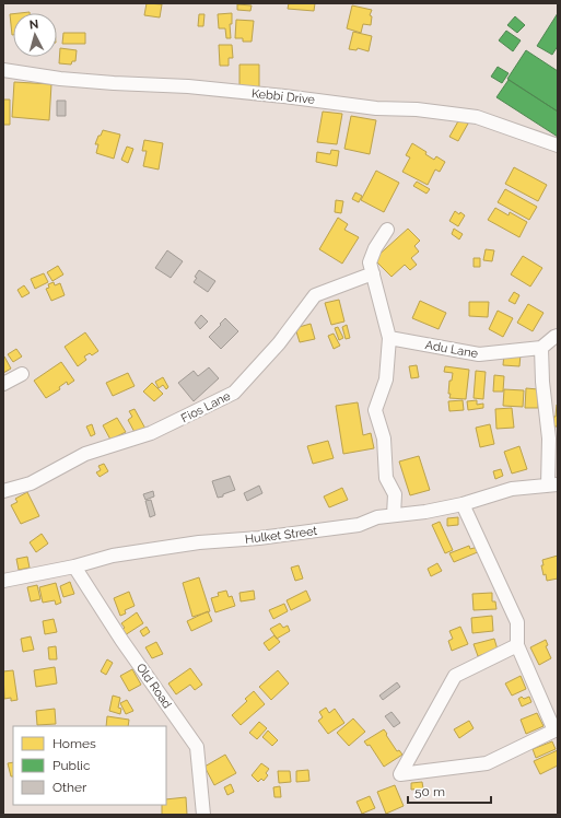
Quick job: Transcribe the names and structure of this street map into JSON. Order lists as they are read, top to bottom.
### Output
{
  "streets": {
    "street": [
      "Kebbi Drive",
      "Adu Lane",
      "Fios Lane",
      "Hulket Street",
      "Old Road"
    ]
  },
  "crossings": [
    ["Hulket Street", "Old Road"]
  ],
  "legend": ["Homes", "Public", "Other"],
  "scale_bar": "50 m",
  "north": "top"
}
